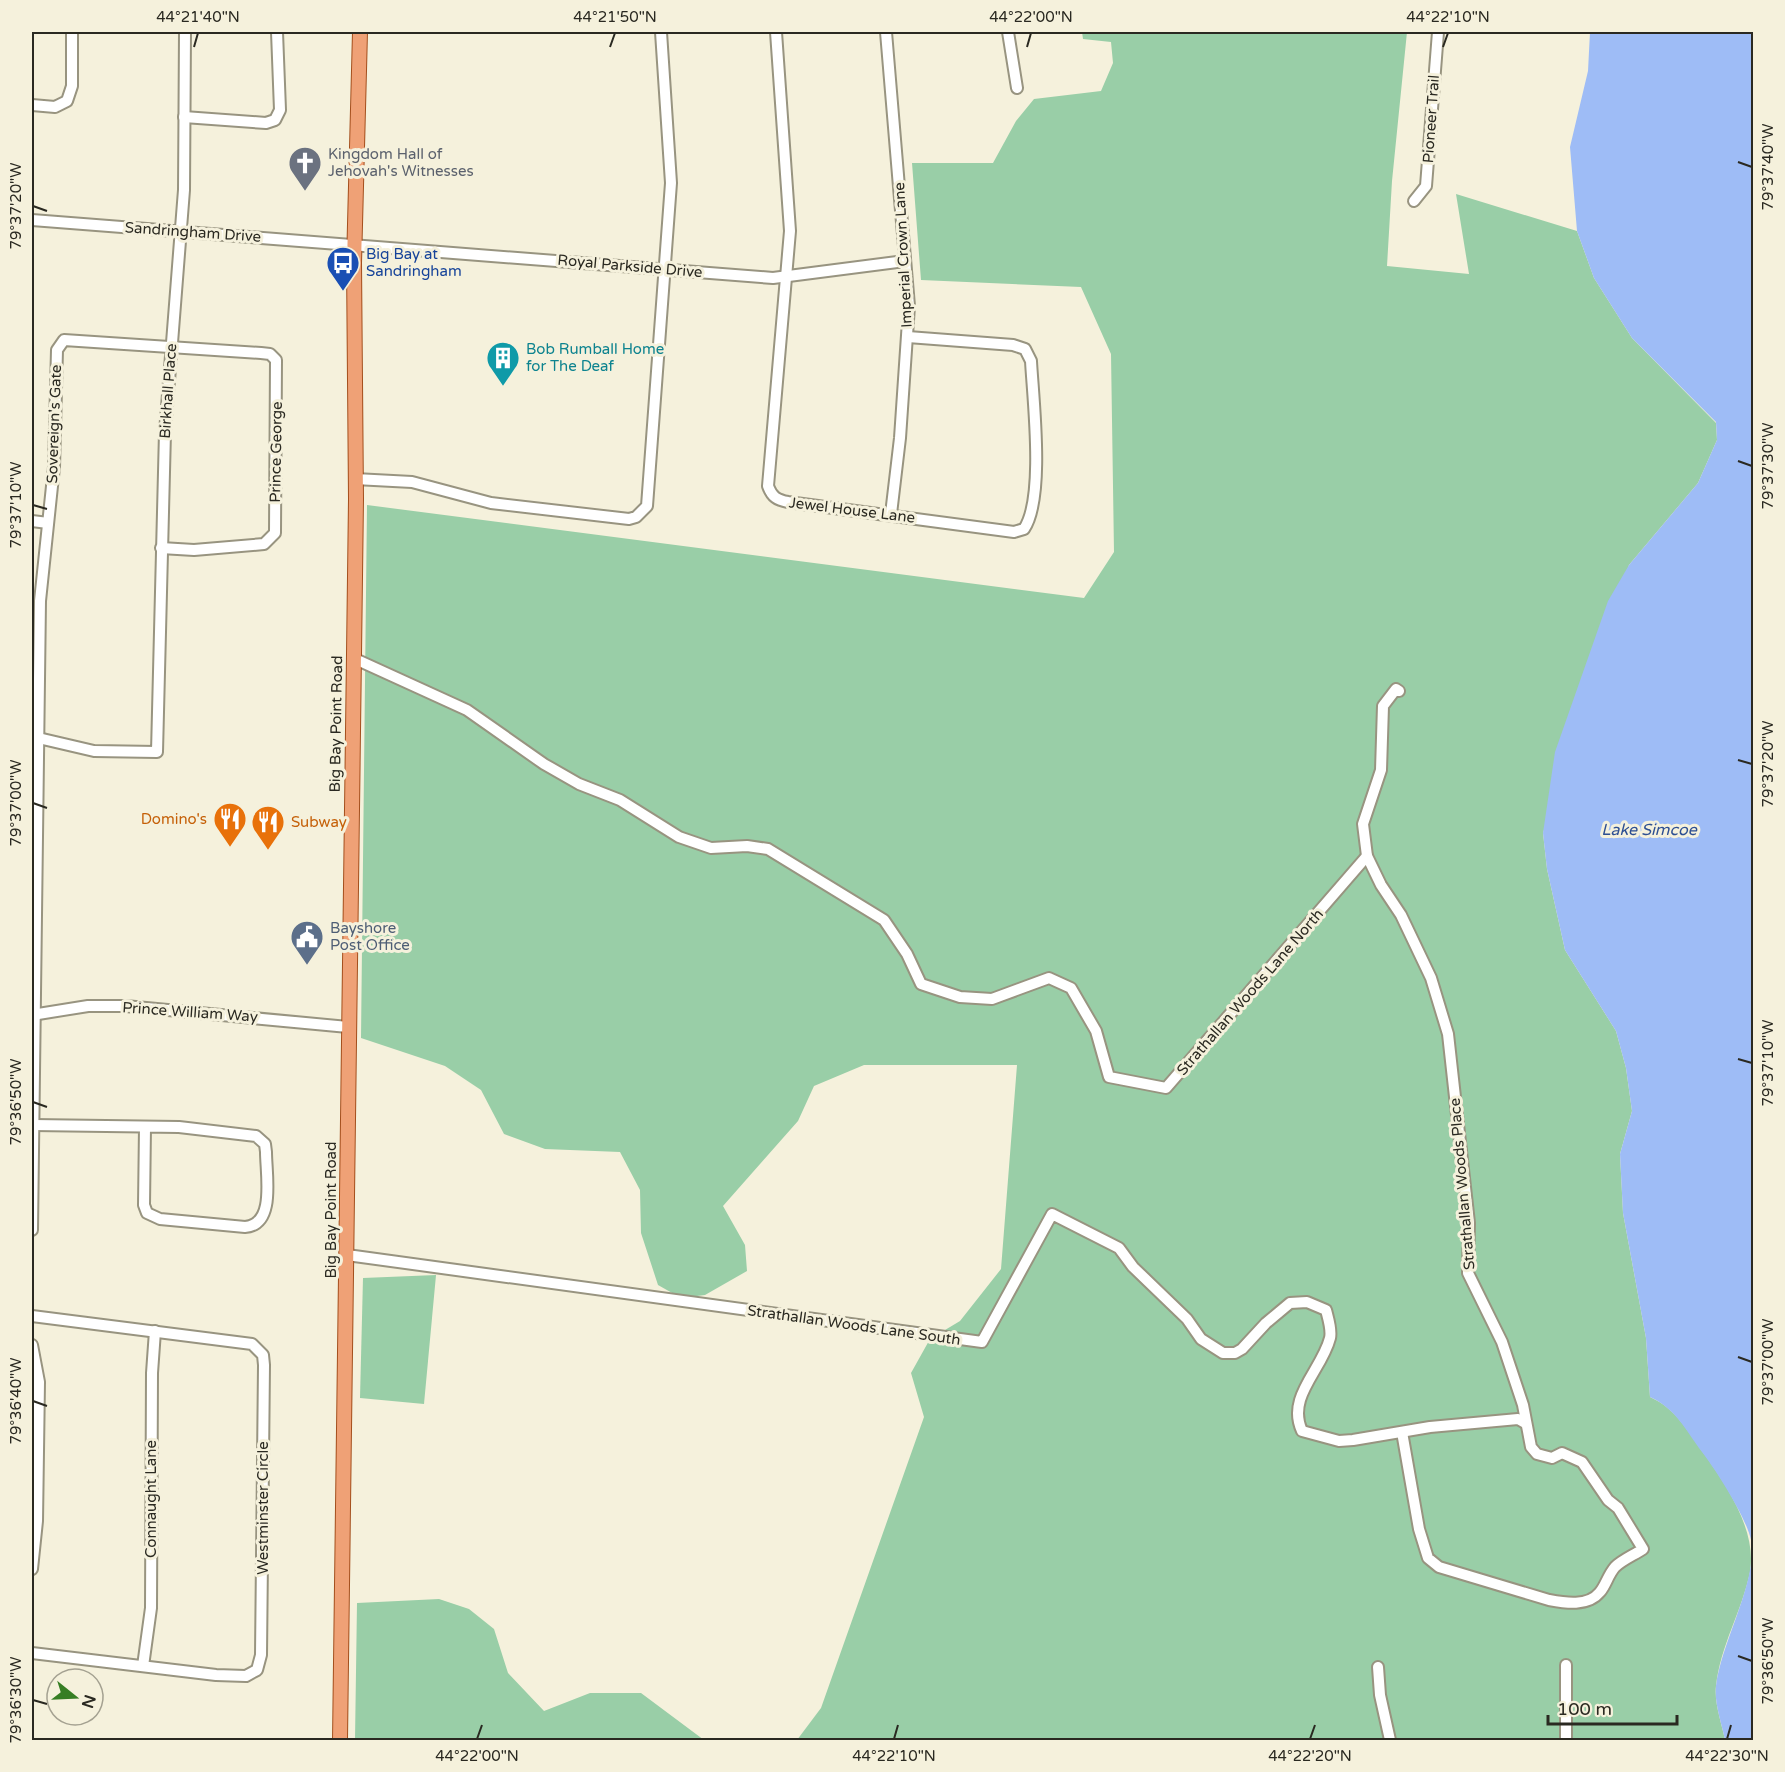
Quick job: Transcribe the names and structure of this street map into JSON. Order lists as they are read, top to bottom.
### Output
{
  "streets": {
    "main road": ["Big Bay Point Road"],
    "street": [
      "Pioneer Trail",
      "Sandringham Drive",
      "Imperial Crown Lane",
      "Royal Parkside Drive",
      "Birkhall Place",
      "Sovereign's Gate",
      "Prince George",
      "Jewel House Lane",
      "Strathallan Woods Lane North",
      "Prince William Way",
      "Strathallan Woods Place",
      "Strathallan Woods Lane South",
      "Connaught Lane",
      "Westminster Circle"
    ]
  },
  "crossings": [
    ["Sandringham Drive", "Royal Parkside Drive"],
    ["Sandringham Drive", "Birkhall Place"],
    ["Sandringham Drive", "Big Bay Point Road"],
    ["Imperial Crown Lane", "Royal Parkside Drive"],
    ["Imperial Crown Lane", "Jewel House Lane"],
    ["Royal Parkside Drive", "Jewel House Lane"],
    ["Royal Parkside Drive", "Big Bay Point Road"],
    ["Birkhall Place", "Sovereign's Gate"],
    ["Birkhall Place", "Prince George"],
    ["Sovereign's Gate", "Prince George"],
    ["Sovereign's Gate", "Prince William Way"],
    ["Big Bay Point Road", "Strathallan Woods Lane North"],
    ["Big Bay Point Road", "Prince William Way"],
    ["Big Bay Point Road", "Strathallan Woods Lane South"],
    ["Strathallan Woods Lane North", "Strathallan Woods Place"],
    ["Strathallan Woods Place", "Strathallan Woods Lane South"],
    ["Connaught Lane", "Westminster Circle"]
  ],
  "water": ["Lake Simcoe"],
  "places": {
    "church": ["Kingdom Hall of Jehovah's Witnesses"],
    "bus stop": ["Big Bay at Sandringham"],
    "building": ["Bob Rumball Home for The Deaf"],
    "restaurant": ["Domino's", "Subway"],
    "public building": ["Bayshore Post Office"]
  },
  "scale_bar": "100 m",
  "north": "right",
  "coordinates": [
    "44°21'40\"N",
    "44°21'50\"N",
    "44°22'00\"N",
    "44°22'10\"N",
    "79°37'40\"W",
    "79°37'20\"W",
    "79°37'30\"W",
    "79°37'10\"W",
    "79°37'00\"W",
    "79°36'50\"W",
    "79°36'40\"W",
    "79°36'30\"W",
    "44°22'20\"N",
    "44°22'30\"N"
  ]
}
